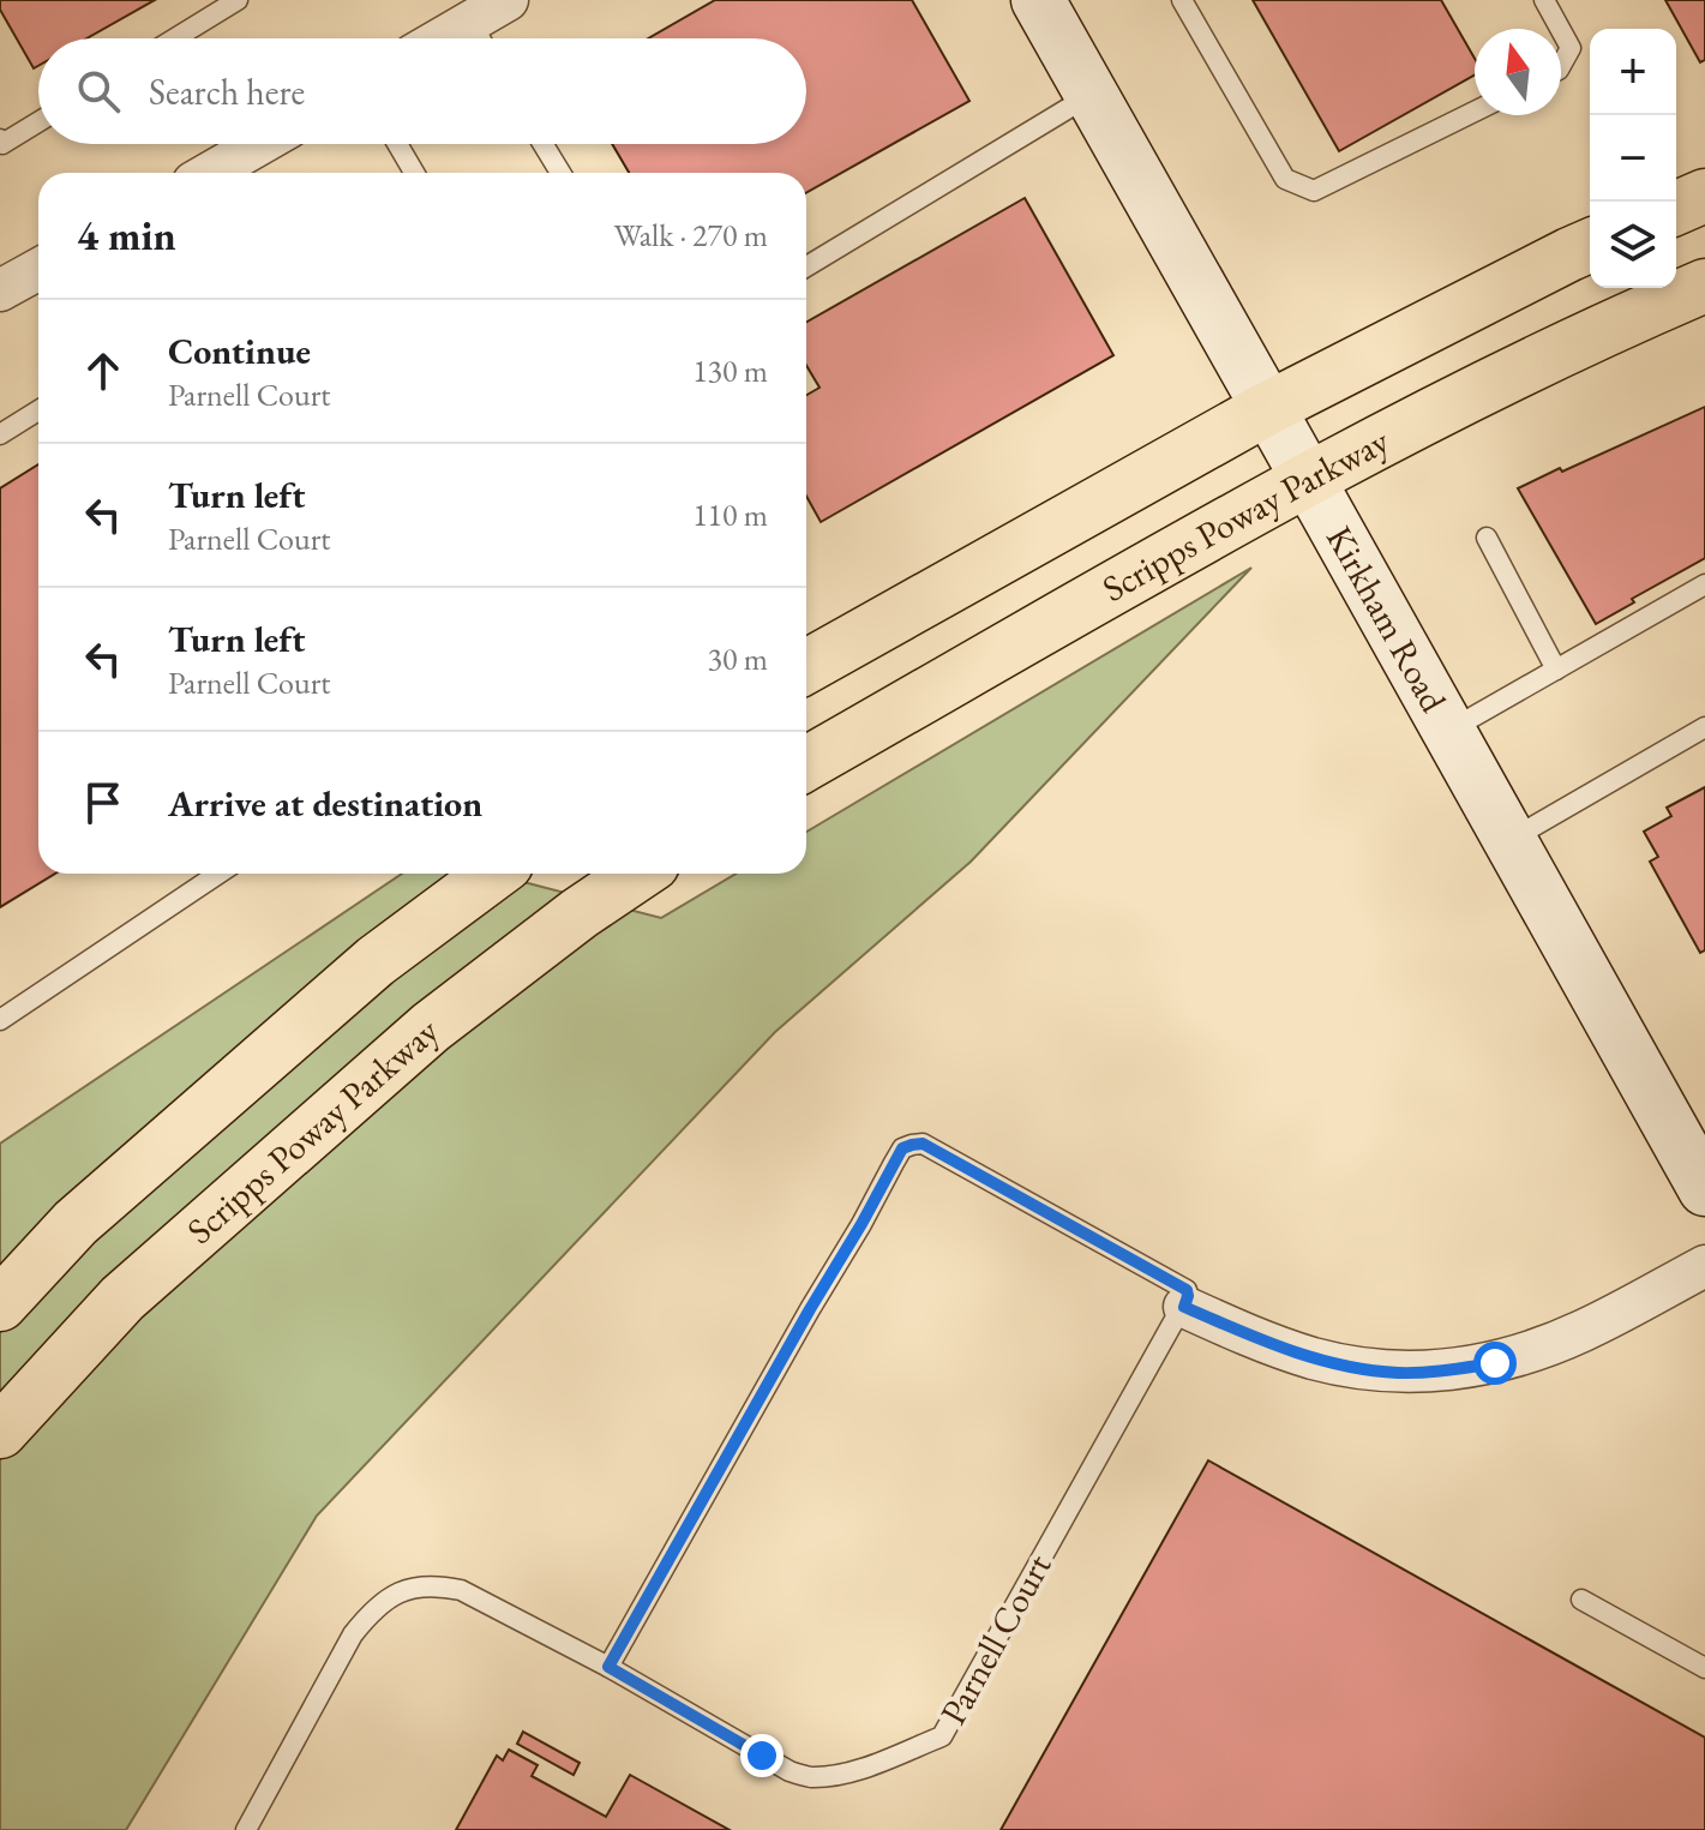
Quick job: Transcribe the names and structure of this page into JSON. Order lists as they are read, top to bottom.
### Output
{
  "streets": {
    "main road": ["Scripps Poway Parkway", "Kirkham Road"],
    "lane": ["Parnell Court"]
  },
  "crossings": [
    ["Scripps Poway Parkway", "Kirkham Road"]
  ],
  "north": "top",
  "page": {
    "map_buttons": ["+", "−"],
    "search": "Search here",
    "heading": ["4 min", "Walk · 270 m"],
    "list": [
      ["Continue", "Parnell Court", "130 m"],
      ["Turn left", "Parnell Court", "110 m"],
      ["Turn left", "Parnell Court", "30 m"],
      "Arrive at destination"
    ]
  }
}
